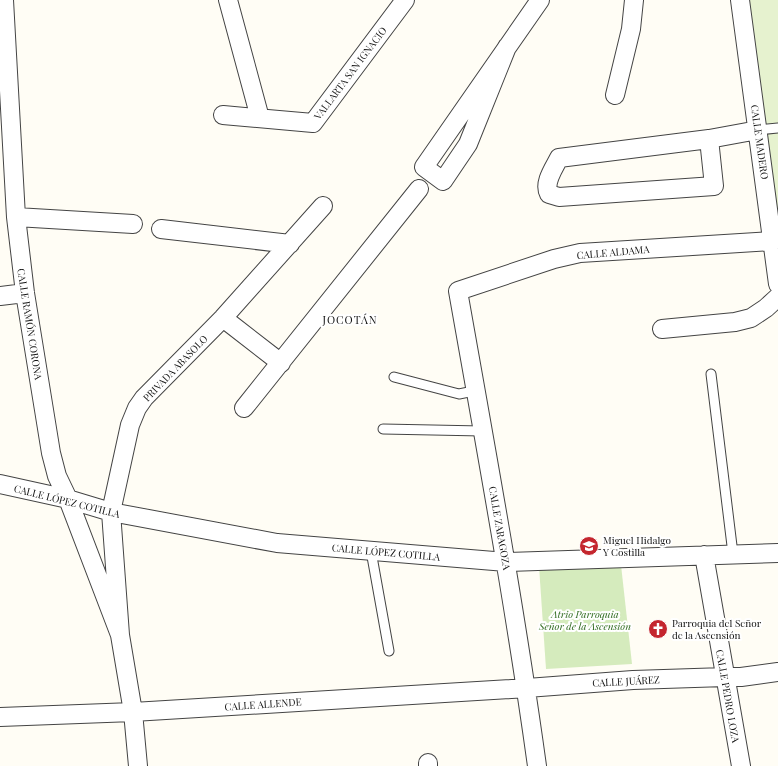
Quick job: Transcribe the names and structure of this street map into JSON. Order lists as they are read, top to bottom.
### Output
{
  "streets": {
    "street": [
      "VALLARTA SAN IGNACIO",
      "CALLE MADERO",
      "CALLE ALDAMA",
      "CALLE RAMÓN CORONA",
      "PRIVADA ABASOLO",
      "CALLE LÓPEZ COTILLA",
      "CALLE ZARAGOZA",
      "CALLE JUÁREZ",
      "CALLE PEDRO LOZA",
      "CALLE ALLENDE"
    ]
  },
  "crossings": [
    ["CALLE MADERO", "CALLE ALDAMA"],
    ["CALLE ALDAMA", "CALLE ZARAGOZA"],
    ["CALLE RAMÓN CORONA", "PRIVADA ABASOLO"],
    ["CALLE RAMÓN CORONA", "CALLE LÓPEZ COTILLA"],
    ["PRIVADA ABASOLO", "CALLE LÓPEZ COTILLA"],
    ["CALLE LÓPEZ COTILLA", "CALLE ZARAGOZA"],
    ["CALLE LÓPEZ COTILLA", "CALLE PEDRO LOZA"],
    ["CALLE ZARAGOZA", "CALLE JUÁREZ"],
    ["CALLE ZARAGOZA", "CALLE ALLENDE"],
    ["CALLE JUÁREZ", "CALLE PEDRO LOZA"],
    ["CALLE JUÁREZ", "CALLE ALLENDE"]
  ],
  "districts": ["JOCOTÁN"],
  "parks": ["Atrio Parroquia Señor de la Ascensión"],
  "places": {
    "school or university": ["Miguel Hidalgo Y Costilla"],
    "church": ["Parroquia del Señor de la Ascensión"]
  }
}
